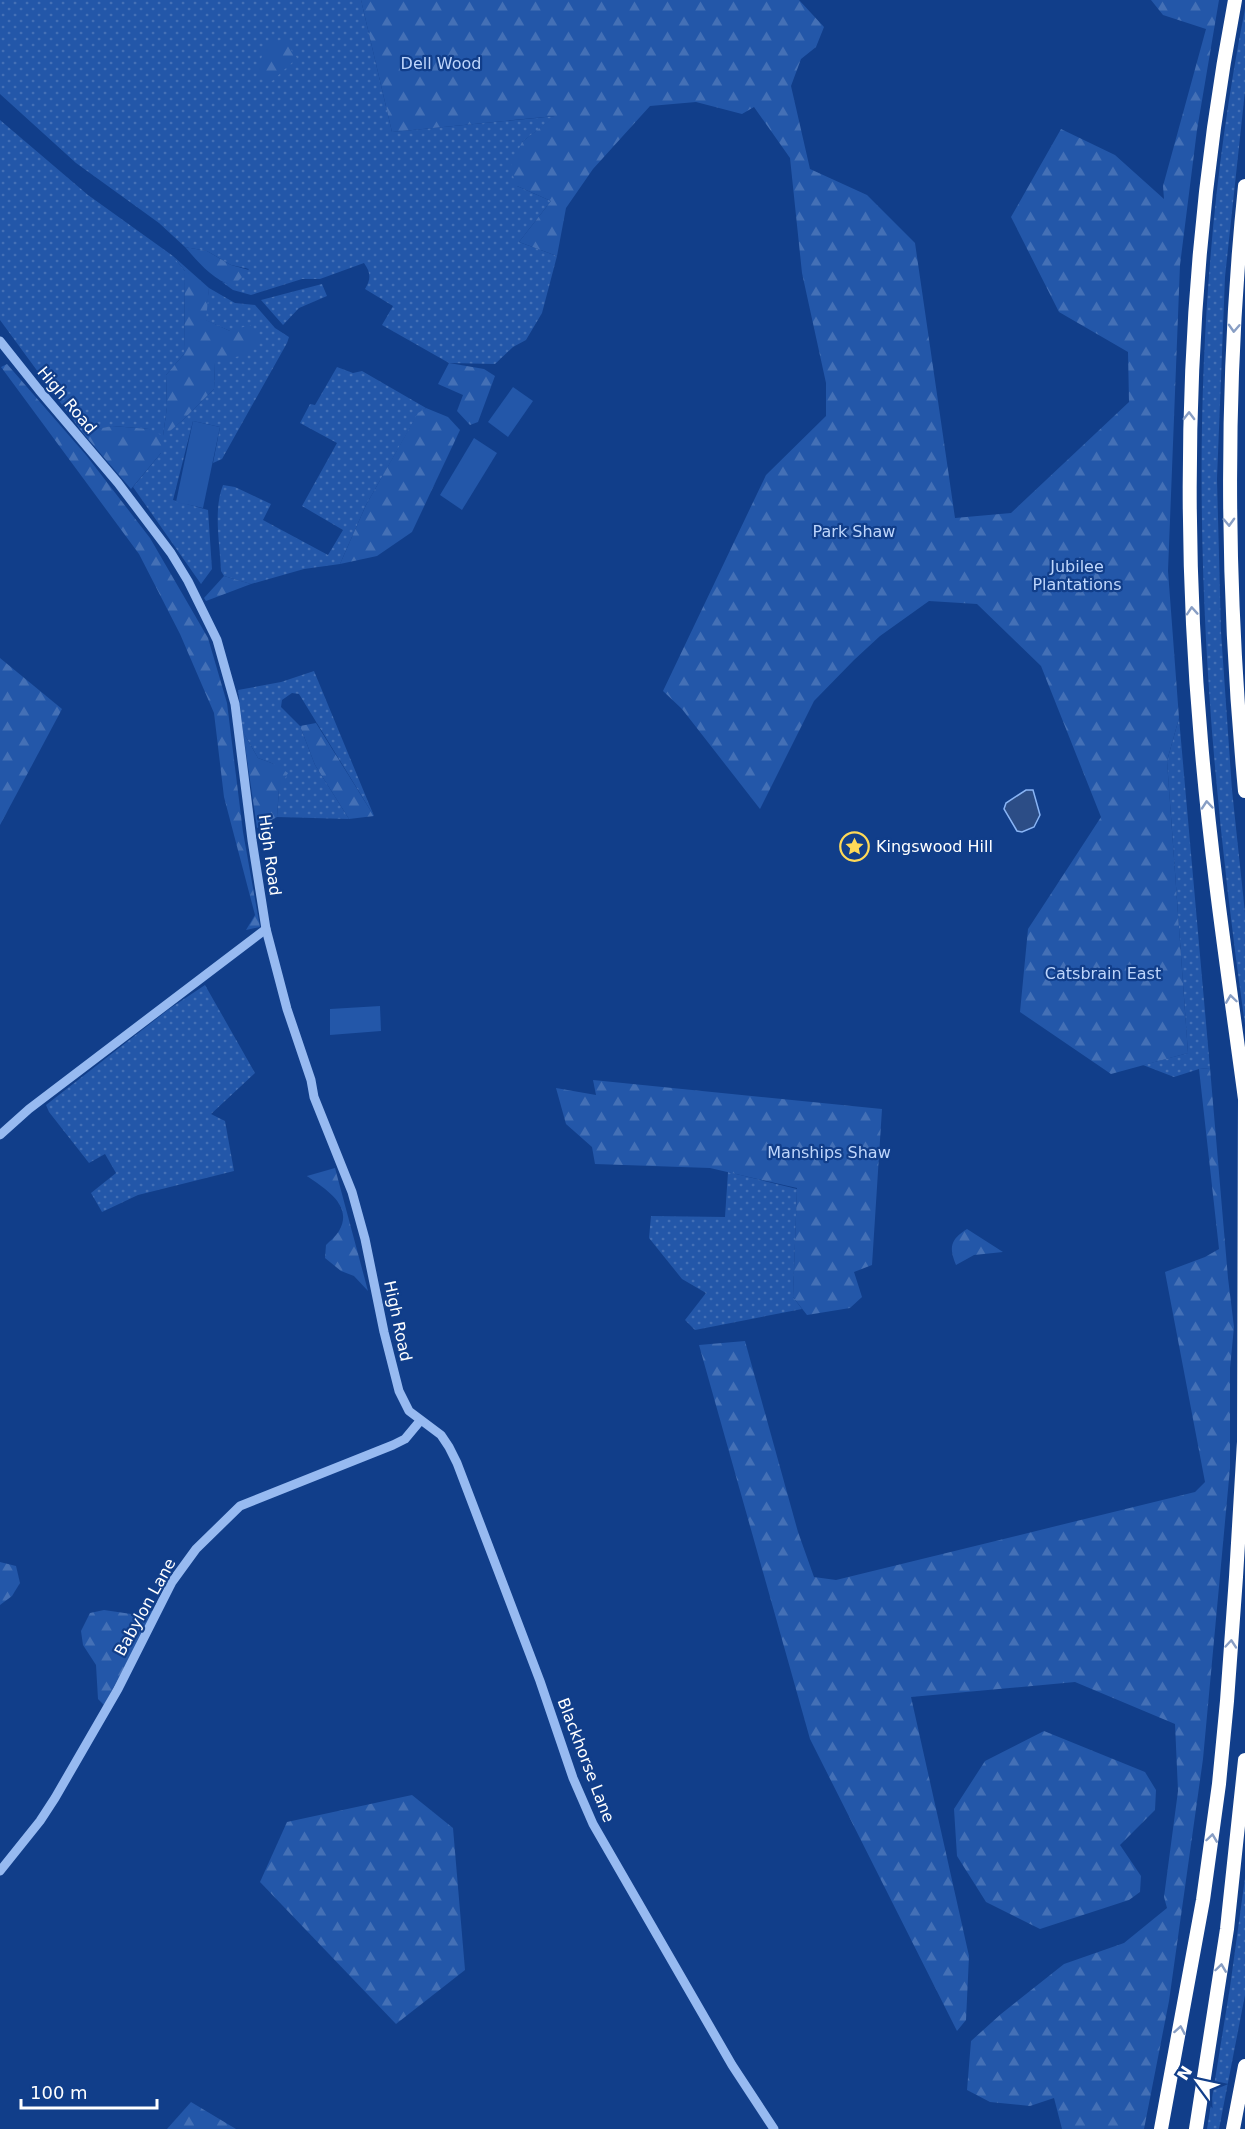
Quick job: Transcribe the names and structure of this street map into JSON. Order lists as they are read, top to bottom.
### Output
{
  "streets": {
    "street": ["High Road", "Babylon Lane", "Blackhorse Lane"]
  },
  "crossings": [
    ["High Road", "Babylon Lane"],
    ["High Road", "Blackhorse Lane"],
    ["Babylon Lane", "Blackhorse Lane"]
  ],
  "parks": [
    "Dell Wood",
    "Park Shaw",
    "Jubilee Plantations",
    "Catsbrain East",
    "Manships Shaw"
  ],
  "places": {
    "place": ["Kingswood Hill"]
  },
  "scale_bar": "100 m",
  "north": "top left"
}
